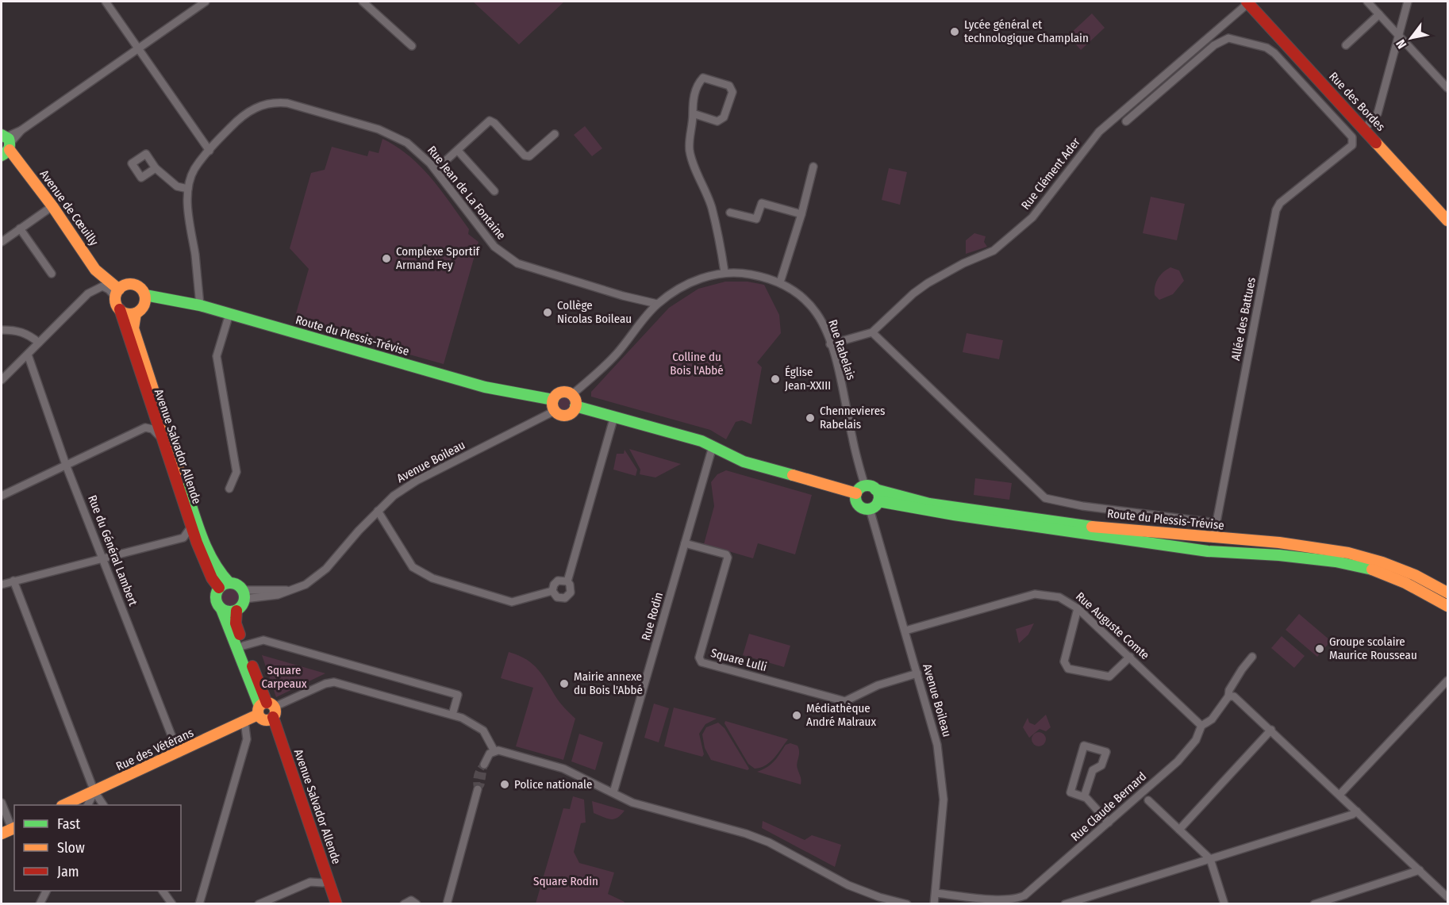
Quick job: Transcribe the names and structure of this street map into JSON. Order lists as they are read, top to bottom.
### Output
{
  "streets": {
    "main road": [
      "Rue des Bordes",
      "Avenue de Cœuilly",
      "Route du Plessis-Trévise",
      "Avenue Salvador Allende",
      "Rue des Vétérans"
    ],
    "street": [
      "Rue Clément Ader",
      "Rue Jean de La Fontaine",
      "Allée des Battues",
      "Rue Rabelais",
      "Avenue Boileau",
      "Rue du Général Lambert",
      "Rue Rodin",
      "Rue Auguste Comte",
      "Square Lulli",
      "Rue Claude Bernard"
    ]
  },
  "crossings": [
    ["Rue des Bordes", "Rue Clément Ader"],
    ["Rue Clément Ader", "Rue Rabelais"],
    ["Rue Jean de La Fontaine", "Route du Plessis-Trévise"],
    ["Rue Jean de La Fontaine", "Rue Rabelais"],
    ["Avenue de Cœuilly", "Route du Plessis-Trévise"],
    ["Avenue de Cœuilly", "Avenue Salvador Allende"],
    ["Allée des Battues", "Route du Plessis-Trévise"],
    ["Route du Plessis-Trévise", "Rue Rabelais"],
    ["Route du Plessis-Trévise", "Avenue Salvador Allende"],
    ["Route du Plessis-Trévise", "Avenue Boileau"],
    ["Rue Rabelais", "Avenue Boileau"],
    ["Avenue Salvador Allende", "Avenue Boileau"],
    ["Avenue Salvador Allende", "Rue des Vétérans"],
    ["Avenue Boileau", "Rue Auguste Comte"],
    ["Avenue Boileau", "Square Lulli"],
    ["Avenue Boileau", "Rue Claude Bernard"],
    ["Rue du Général Lambert", "Rue des Vétérans"],
    ["Rue Rodin", "Square Lulli"],
    ["Rue Auguste Comte", "Rue Claude Bernard"]
  ],
  "parks": ["Colline du Bois l'Abbé", "Square Carpeaux", "Square Rodin"],
  "places": [
    "Lycée général et technologique Champlain",
    "Complexe Sportif Armand Fey",
    "Collège Nicolas Boileau",
    "Église Jean-XXIII",
    "Chennevieres Rabelais",
    "Groupe scolaire Maurice Rousseau",
    "Mairie annexe du Bois l'Abbé",
    "Médiathèque André Malraux",
    "Police nationale"
  ],
  "legend": ["Fast", "Slow", "Jam"],
  "north": "bottom left"
}
